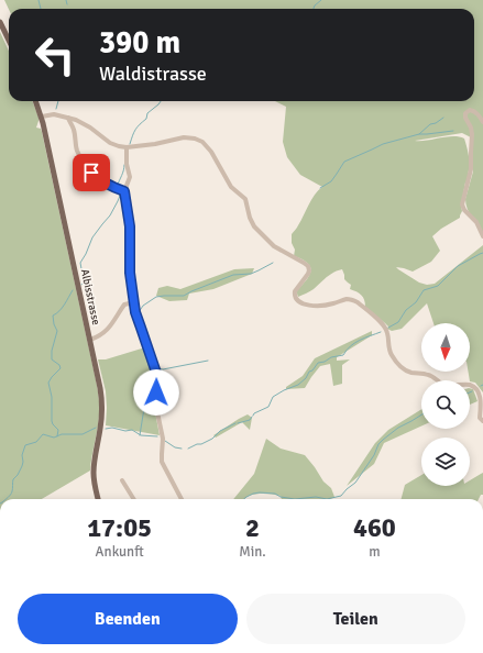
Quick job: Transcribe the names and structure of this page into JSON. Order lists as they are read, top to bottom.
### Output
{
  "streets": {
    "main road": ["Albisstrasse"]
  },
  "north": "bottom",
  "page": {
    "turn": ["390 m", "Waldistrasse"],
    "eta": [
      "17:05",
      "Ankunft",
      "2",
      "Min.",
      "460",
      "m"
    ],
    "buttons": ["Beenden", "Teilen"]
  }
}
